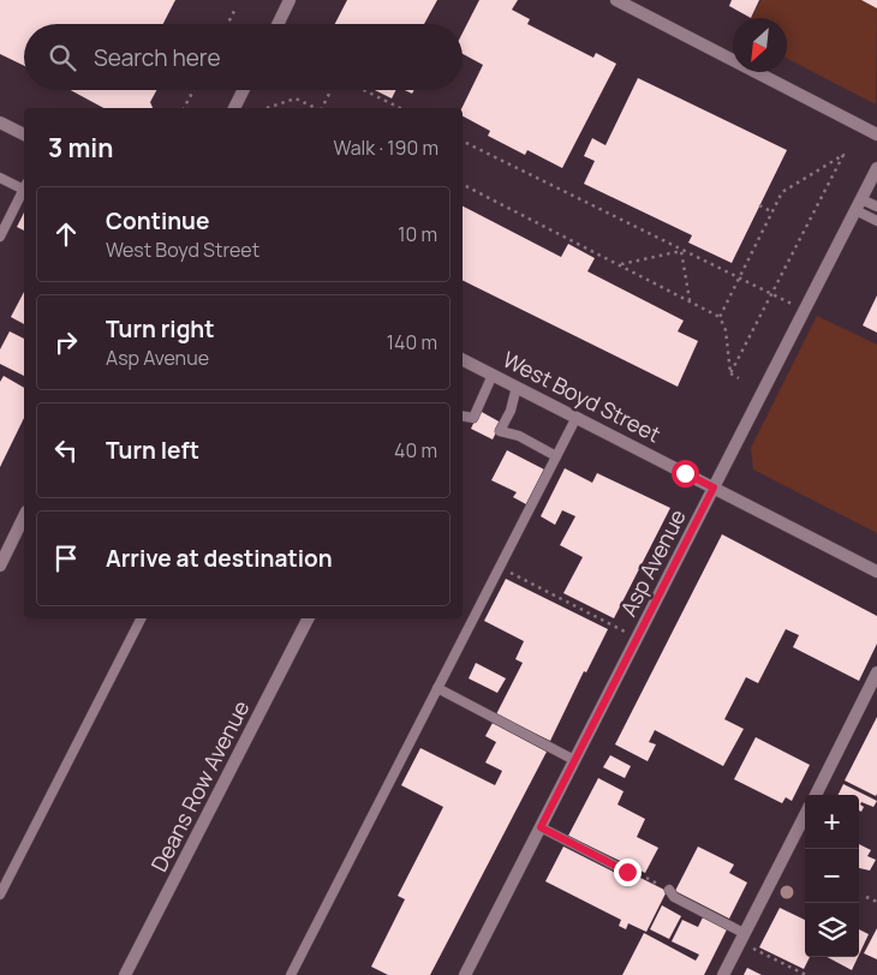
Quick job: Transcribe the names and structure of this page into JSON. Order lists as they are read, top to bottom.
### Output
{
  "streets": {
    "street": ["West Boyd Street", "Asp Avenue", "Deans Row Avenue"]
  },
  "crossings": [
    ["West Boyd Street", "Asp Avenue"]
  ],
  "north": "bottom left",
  "page": {
    "search": "Search here",
    "heading": ["3 min", "Walk · 190 m"],
    "list": [
      ["Continue", "West Boyd Street", "10 m"],
      ["Turn right", "Asp Avenue", "140 m"],
      ["Turn left", "40 m"],
      "Arrive at destination"
    ],
    "map_buttons": ["+", "−"]
  }
}
